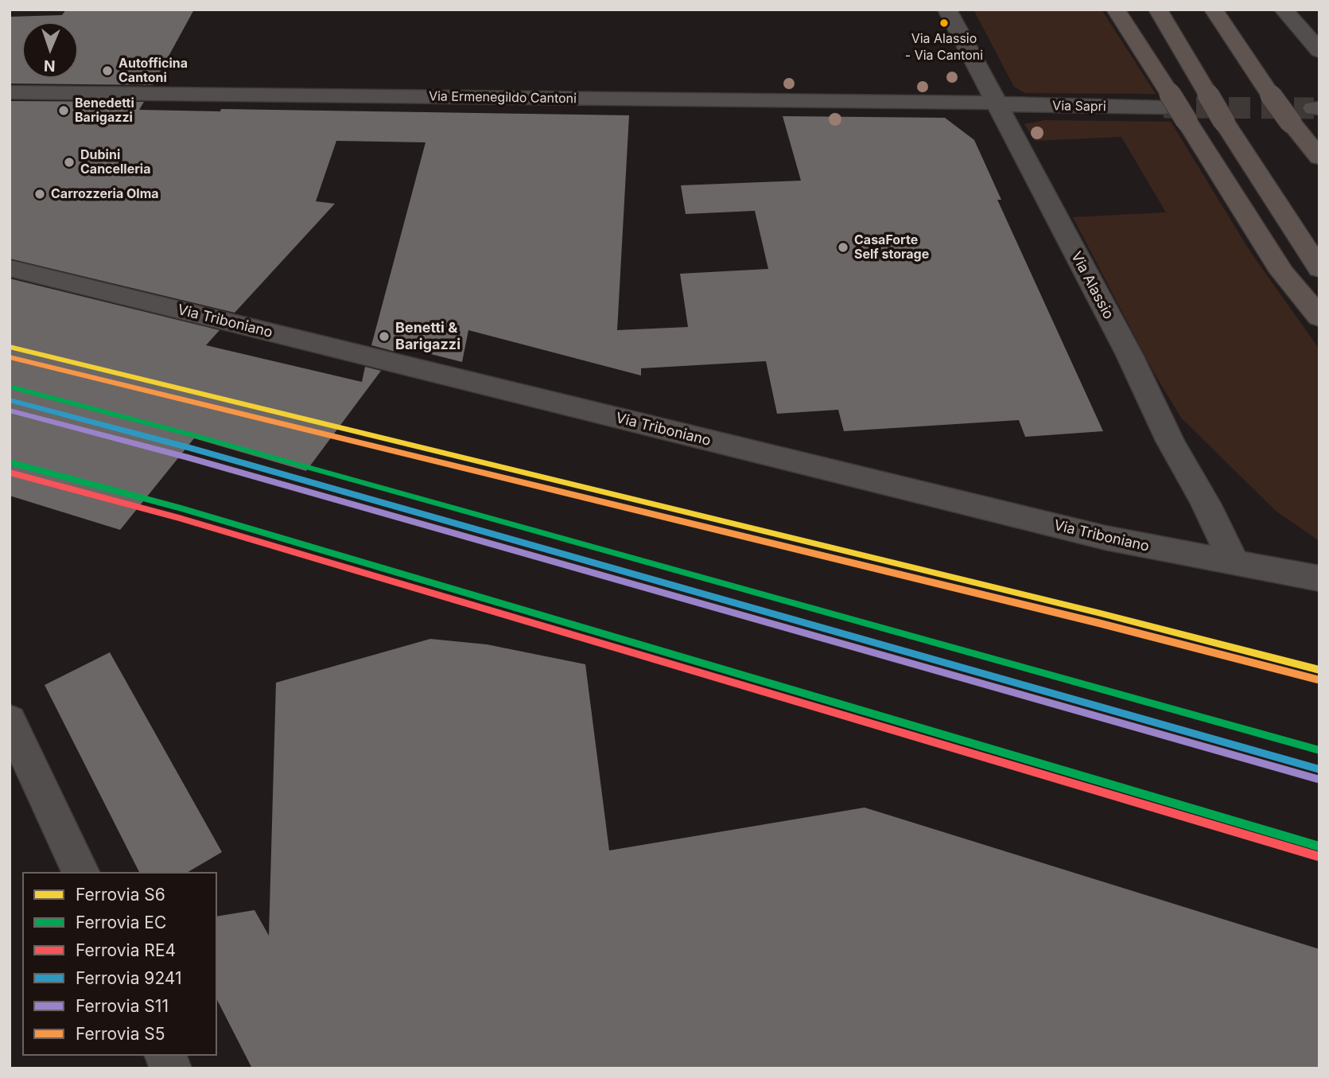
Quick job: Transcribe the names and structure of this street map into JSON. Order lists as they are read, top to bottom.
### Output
{
  "streets": {
    "street": [
      "Via Ermenegildo Cantoni",
      "Via Sapri",
      "Via Alassio",
      "Via Triboniano"
    ]
  },
  "crossings": [
    ["Via Ermenegildo Cantoni", "Via Sapri"],
    ["Via Ermenegildo Cantoni", "Via Alassio"],
    ["Via Sapri", "Via Alassio"],
    ["Via Alassio", "Via Triboniano"]
  ],
  "places": [
    "Via Alassio - Via Cantoni",
    "Autofficina Cantoni",
    "Benedetti Barigazzi",
    "Dubini Cancelleria",
    "Carrozzeria Olma",
    "CasaForte Self storage",
    "Benetti & Barigazzi"
  ],
  "lines": [
    "rail line S6",
    "rail line S5",
    "rail line EC",
    "rail line 9241",
    "rail line S11",
    "rail line RE4"
  ],
  "legend": [
    "Ferrovia S6",
    "Ferrovia EC",
    "Ferrovia RE4",
    "Ferrovia 9241",
    "Ferrovia S11",
    "Ferrovia S5"
  ],
  "north": "bottom"
}
